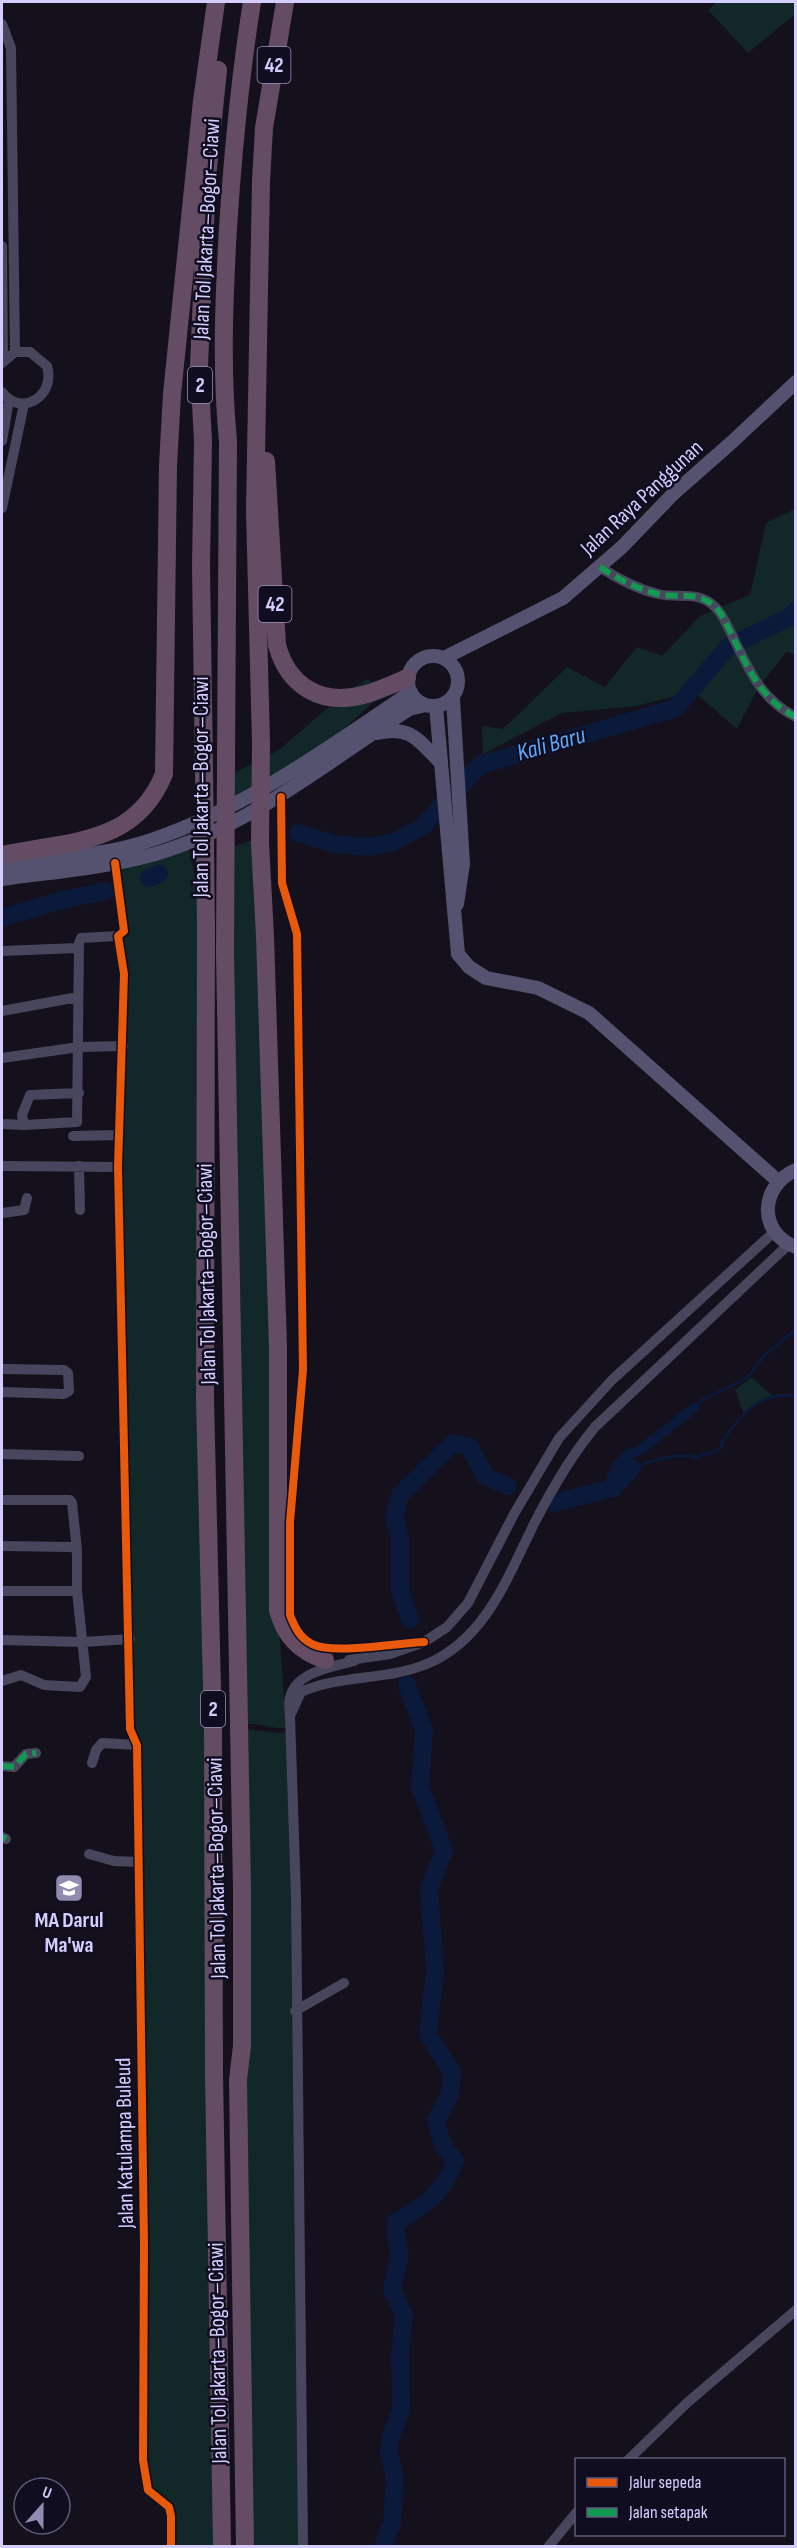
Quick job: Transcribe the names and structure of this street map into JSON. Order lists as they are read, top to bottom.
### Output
{
  "streets": {
    "highway": ["42", "Jalan Tol Jakarta–Bogor–Ciawi", "2"],
    "street": ["Jalan Raya Panggunan", "Jalan Katulampa Buleud"]
  },
  "crossings": [
    ["42", "Jalan Raya Panggunan"]
  ],
  "water": ["Kali Baru"],
  "places": {
    "school or university": ["MA Darul Ma'wa"]
  },
  "legend": ["Jalur sepeda", "Jalan setapak"],
  "north": "top"
}
